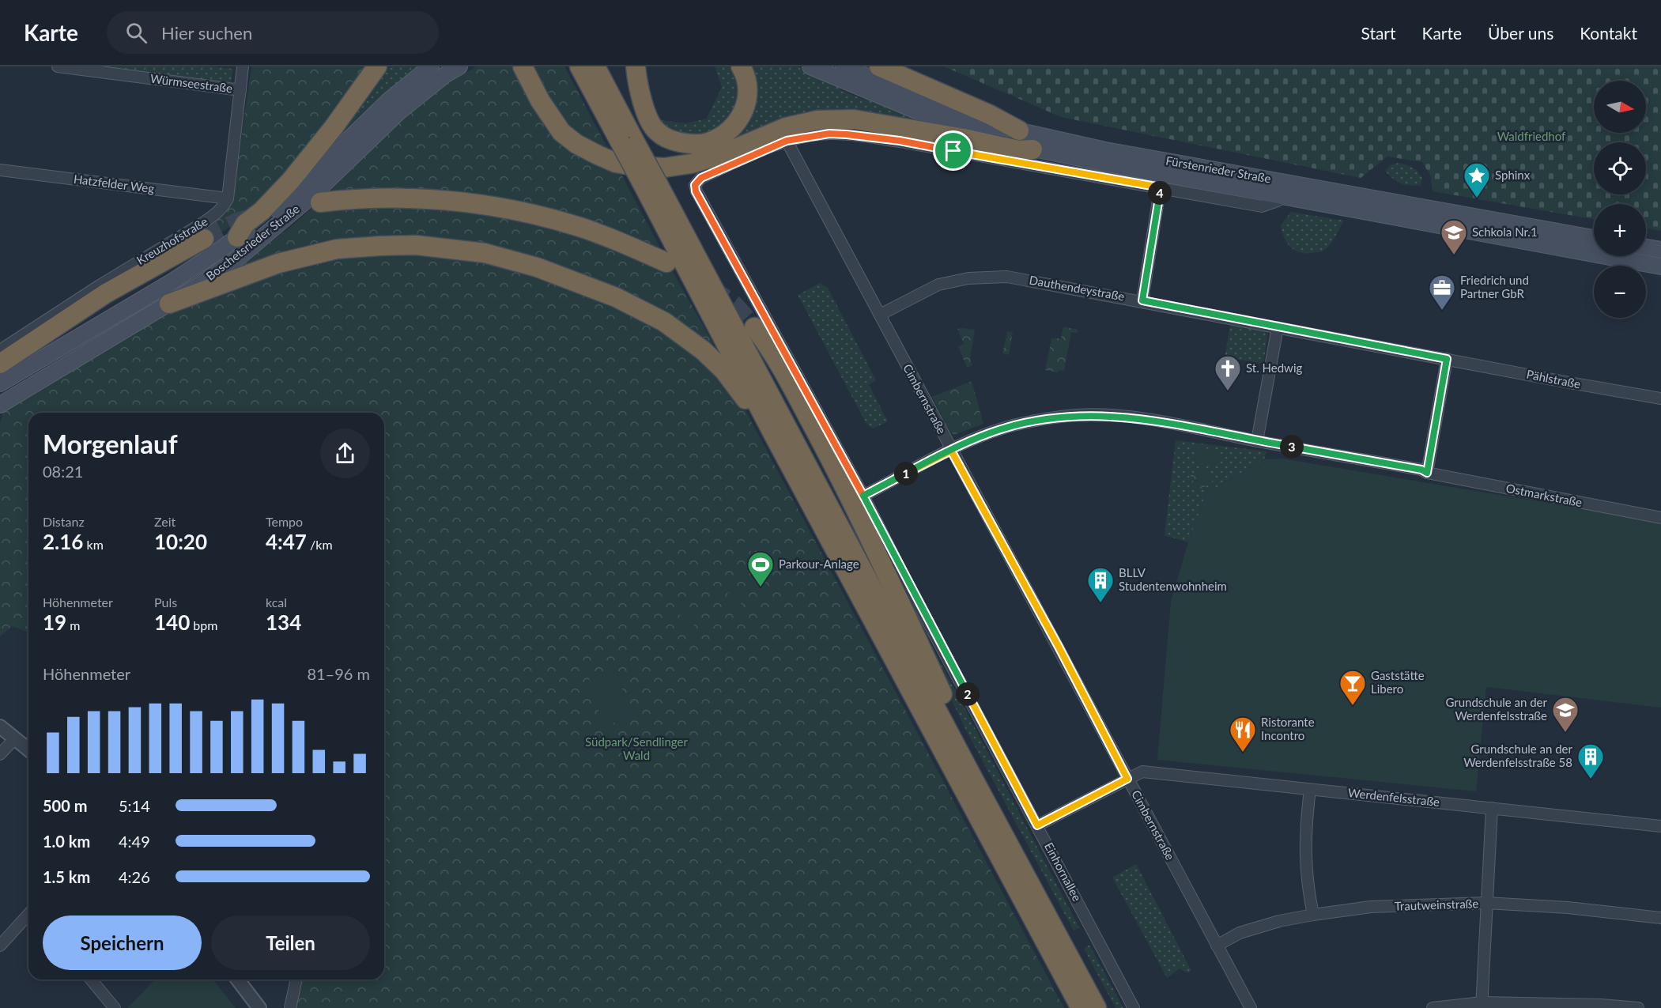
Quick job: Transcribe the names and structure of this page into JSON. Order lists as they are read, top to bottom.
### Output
{
  "streets": {
    "main road": ["Fürstenrieder Straße", "Boschetsrieder Straße"],
    "street": [
      "Würmseestraße",
      "Hatzfelder Weg",
      "Kreuzhofstraße",
      "Dauthendeystraße",
      "Pählstraße",
      "Cimbernstraße",
      "Ostmarkstraße",
      "Werdenfelsstraße",
      "Einhornallee",
      "Trautweinstraße"
    ]
  },
  "crossings": [
    ["Fürstenrieder Straße", "Cimbernstraße"],
    ["Fürstenrieder Straße", "Einhornallee"],
    ["Hatzfelder Weg", "Kreuzhofstraße"],
    ["Dauthendeystraße", "Pählstraße"],
    ["Dauthendeystraße", "Cimbernstraße"],
    ["Cimbernstraße", "Ostmarkstraße"],
    ["Cimbernstraße", "Werdenfelsstraße"],
    ["Cimbernstraße", "Trautweinstraße"],
    ["Ostmarkstraße", "Einhornallee"],
    ["Werdenfelsstraße", "Einhornallee"]
  ],
  "parks": ["Waldfriedhof", "Südpark/Sendlinger Wald"],
  "places": {
    "place": ["Sphinx"],
    "school or university": ["Schkola Nr.1", "Grundschule an der Werdenfelsstraße"],
    "office": ["Friedrich und Partner GbR"],
    "church": ["St. Hedwig"],
    "sports": ["Parkour-Anlage"],
    "building": ["BLLV Studentenwohnheim", "Grundschule an der Werdenfelsstraße 58"],
    "bar": ["Gaststätte Libero"],
    "restaurant": ["Ristorante Incontro"]
  },
  "north": "right",
  "page": {
    "header": "Karte",
    "search": "Hier suchen",
    "nav": [
      "Start",
      "Karte",
      "Über uns",
      "Kontakt"
    ],
    "map_buttons": ["+", "−"],
    "pins": [
      "4",
      "3",
      "1",
      "2"
    ],
    "heading": ["Morgenlauf", "08:21"],
    "stats": [
      ["Distanz", "2.16 km"],
      ["Zeit", "10:20"],
      ["Tempo", "4:47 /km"],
      ["Höhenmeter", "19 m"],
      ["Puls", "140 bpm"],
      ["kcal", "134"]
    ],
    "chart": ["Höhenmeter", "81–96 m"],
    "list": [
      {
        "name": "500 m",
        "note": "5:14"
      },
      {
        "name": "1.0 km",
        "note": "4:49"
      },
      {
        "name": "1.5 km",
        "note": "4:26"
      }
    ],
    "buttons": ["Speichern", "Teilen"]
  }
}
